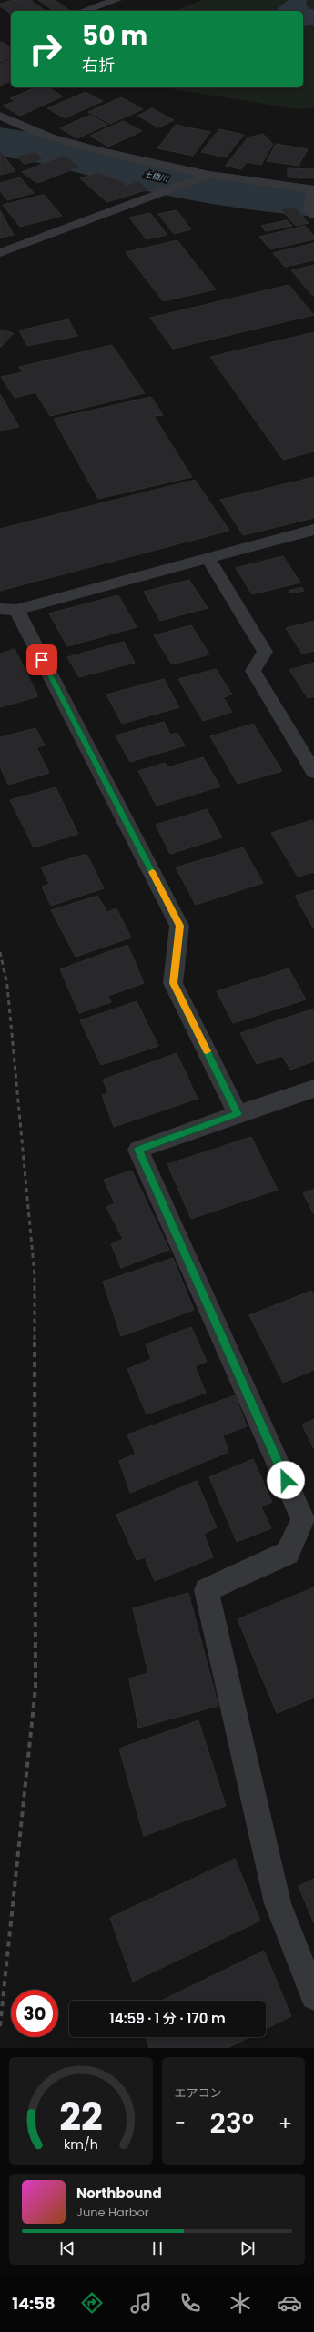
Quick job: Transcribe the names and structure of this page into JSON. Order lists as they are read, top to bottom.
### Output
{
  "water": ["土橋川"],
  "page": {
    "turn": ["50 m", "右折"],
    "limit": "30",
    "trip": "14:59 · 1 分 · 170 m",
    "tile": "エアコン",
    "heat": ["−", "23°", "+"],
    "song": ["Northbound", "June Harbor"],
    "tabs": "14:58",
    "gauge": ["22", "km/h"]
  }
}
